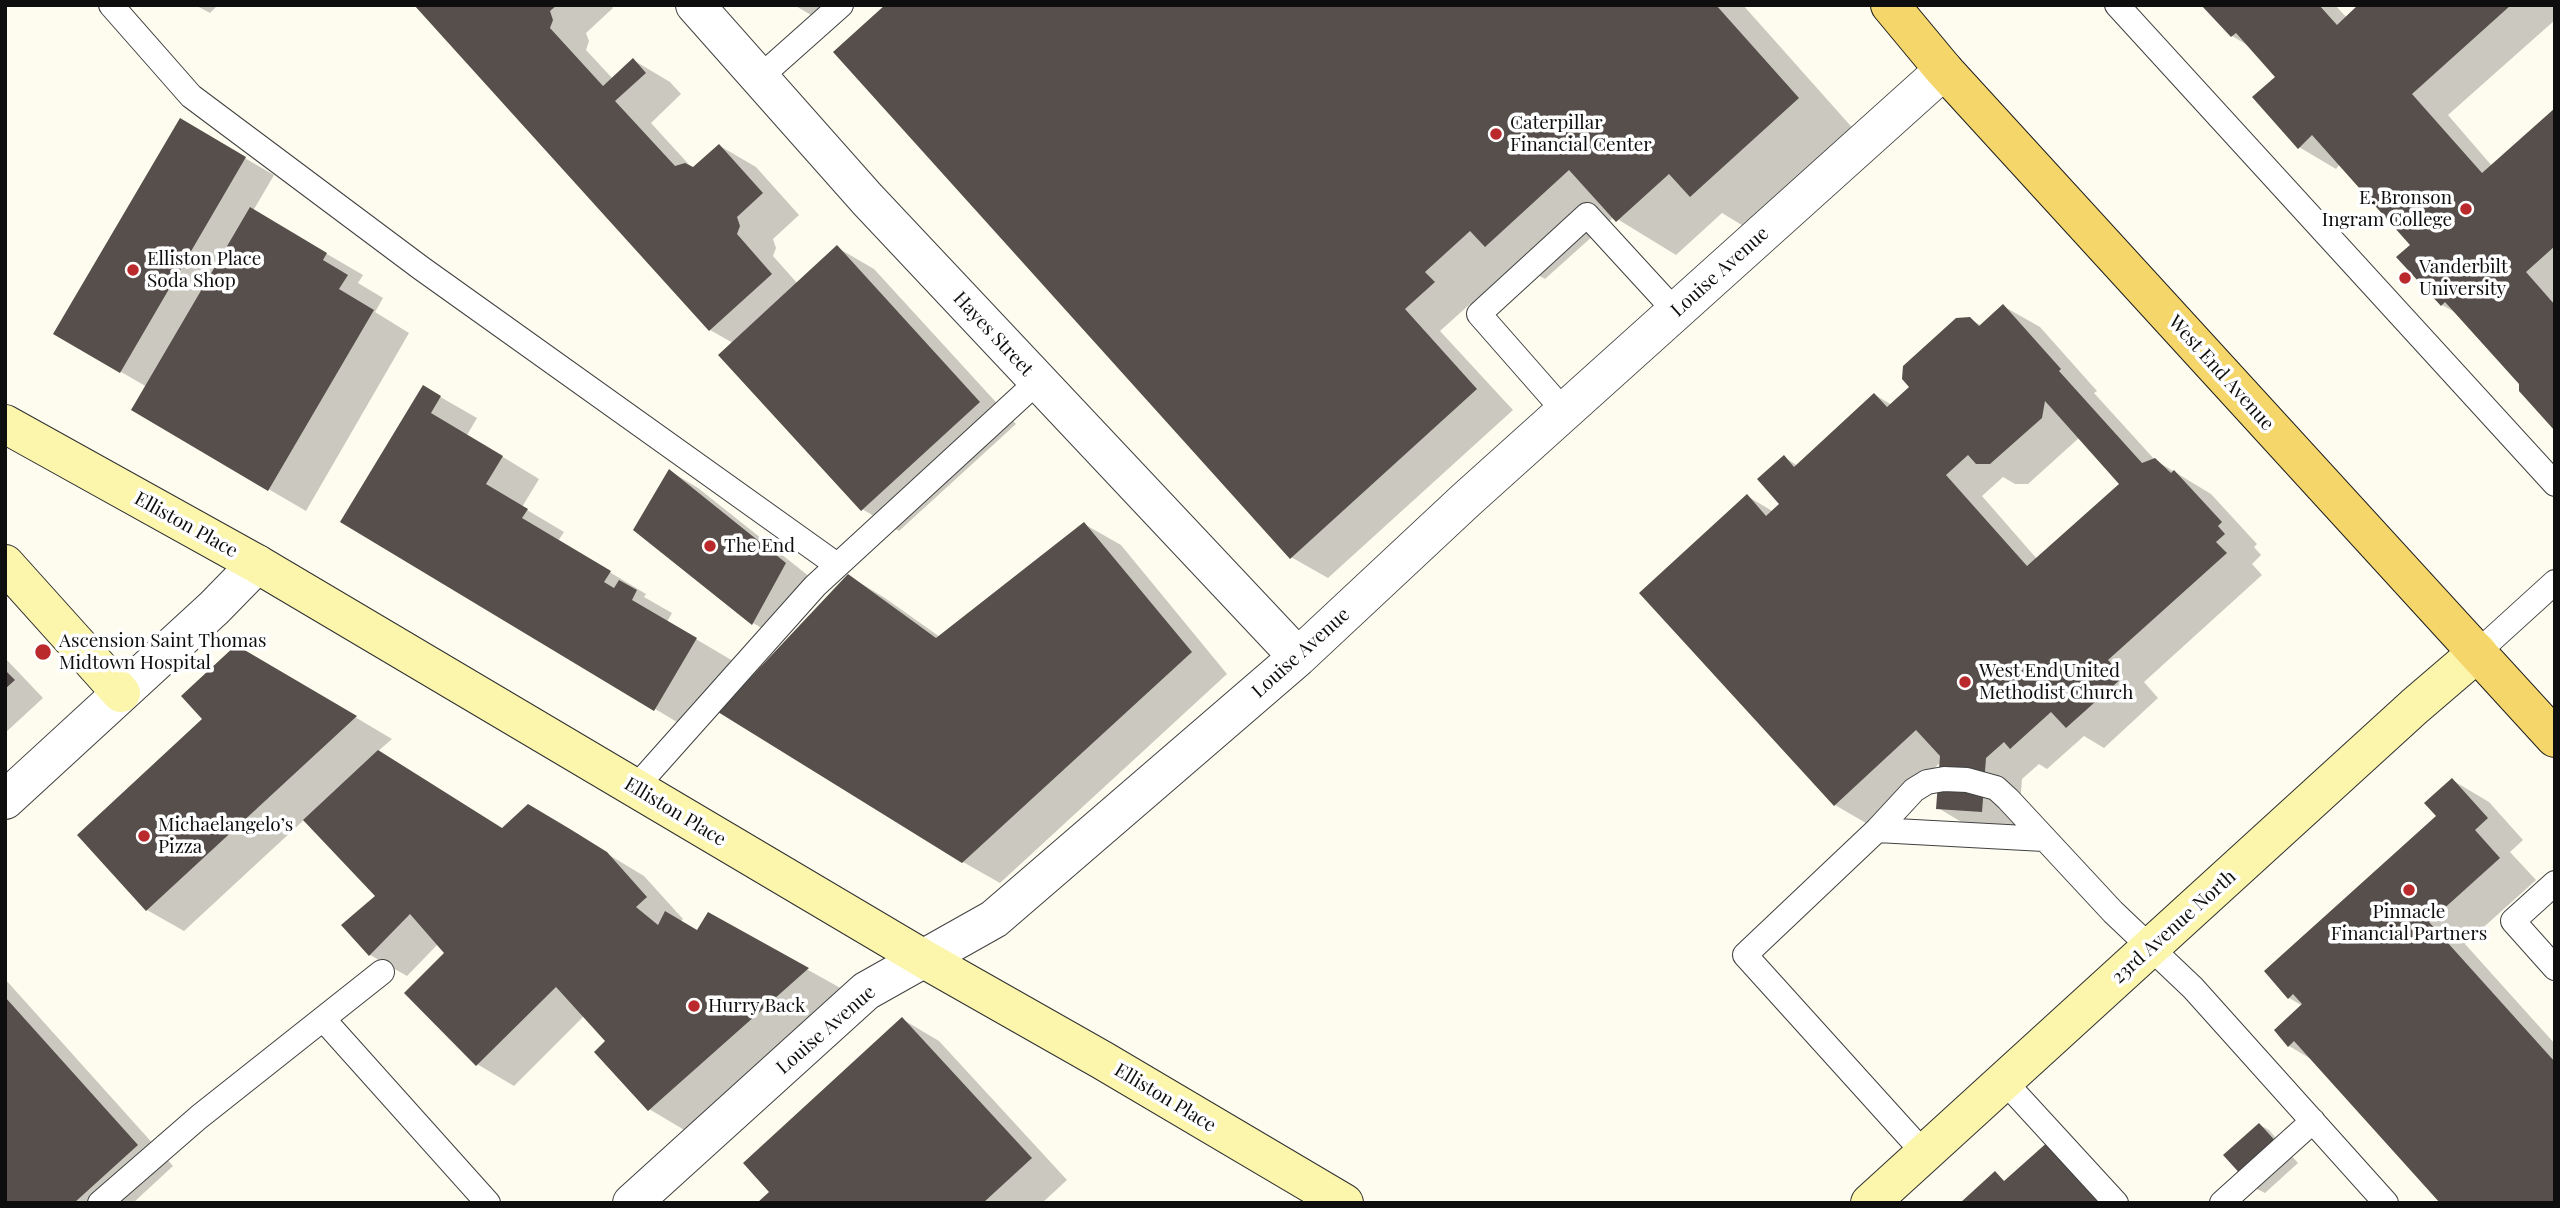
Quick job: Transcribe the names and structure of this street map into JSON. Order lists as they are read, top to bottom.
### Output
{
  "streets": {
    "main road": ["West End Avenue", "Elliston Place", "23rd Avenue North"],
    "street": ["Louise Avenue", "Hayes Street"]
  },
  "crossings": [
    ["Louise Avenue", "Hayes Street"],
    ["Louise Avenue", "West End Avenue"],
    ["Louise Avenue", "Elliston Place"],
    ["West End Avenue", "23rd Avenue North"]
  ],
  "places": [
    "Caterpillar Financial Center",
    "E. Bronson Ingram College",
    "Elliston Place Soda Shop",
    "Vanderbilt University",
    "The End",
    "Ascension Saint Thomas Midtown Hospital",
    "West End United Methodist Church",
    "Michaelangelo’s Pizza",
    "Pinnacle Financial Partners",
    "Hurry Back"
  ]
}
